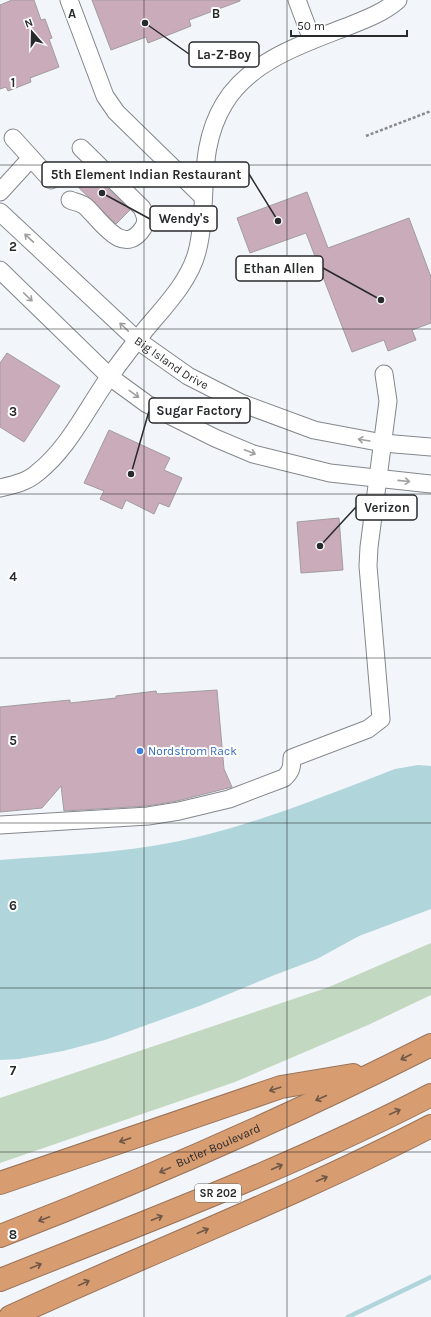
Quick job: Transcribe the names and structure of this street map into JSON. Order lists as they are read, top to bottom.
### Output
{
  "streets": {
    "highway": ["Butler Boulevard", "SR 202"],
    "street": ["Big Island Drive"]
  },
  "places": [
    "La-Z-Boy",
    "Wendy's",
    "5th Element Indian Restaurant",
    "Ethan Allen",
    "Sugar Factory",
    "Verizon",
    "Nordstrom Rack"
  ],
  "scale_bar": "50 m",
  "north": "top",
  "grid": {
    "columns": ["A", "B"],
    "rows": [
      "1",
      "2",
      "3",
      "4",
      "5",
      "6",
      "7",
      "8"
    ]
  }
}
